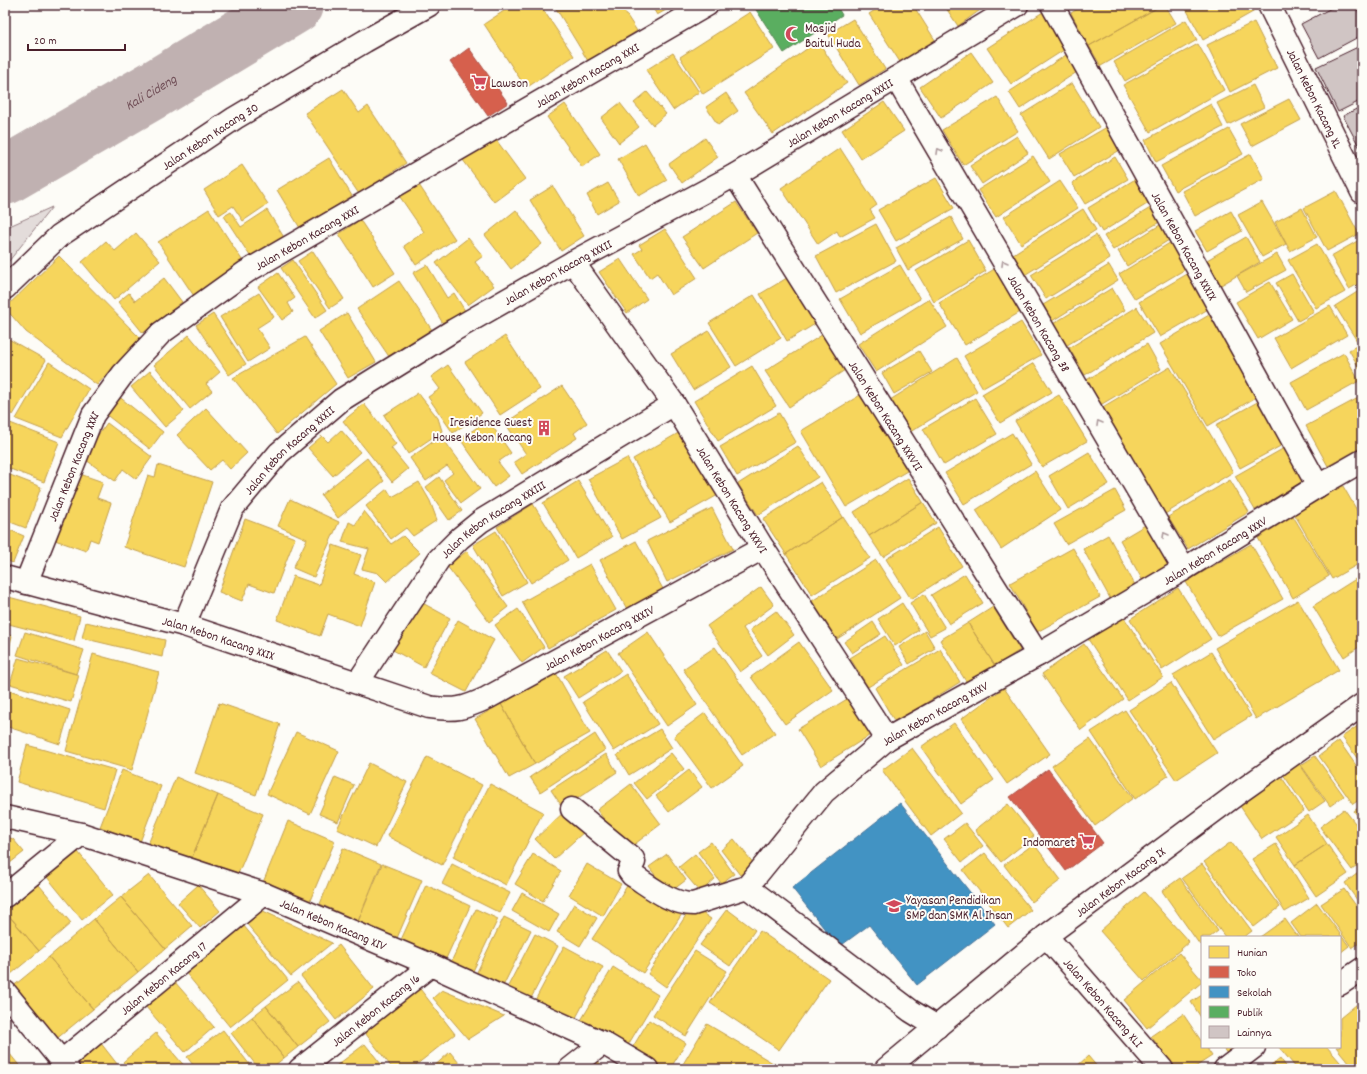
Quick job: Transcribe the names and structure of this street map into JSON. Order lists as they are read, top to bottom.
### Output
{
  "streets": {
    "street": [
      "Jalan Kebon Kacang XXXI",
      "Jalan Kebon Kacang XL",
      "Jalan Kebon Kacang XXXII",
      "Jalan Kebon Kacang 30",
      "Jalan Kebon Kacang XXXIX",
      "Jalan Kebon Kacang 38",
      "Jalan Kebon Kacang XXXVII",
      "Jalan Kebon Kacang XXXVI",
      "Jalan Kebon Kacang XXXIII",
      "Jalan Kebon Kacang XXXV",
      "Jalan Kebon Kacang XXIX",
      "Jalan Kebon Kacang XXXIV",
      "Jalan Kebon Kacang IX",
      "Jalan Kebon Kacang XIV",
      "Jalan Kebon Kacang 17",
      "Jalan Kebon Kacang XLI",
      "Jalan Kebon Kacang 16"
    ]
  },
  "crossings": [
    ["Jalan Kebon Kacang XXXI", "Jalan Kebon Kacang XXIX"],
    ["Jalan Kebon Kacang XXXII", "Jalan Kebon Kacang 38"],
    ["Jalan Kebon Kacang XXXII", "Jalan Kebon Kacang XXXVII"],
    ["Jalan Kebon Kacang XXXII", "Jalan Kebon Kacang XXXVI"],
    ["Jalan Kebon Kacang XXXII", "Jalan Kebon Kacang XXIX"],
    ["Jalan Kebon Kacang XXXIX", "Jalan Kebon Kacang XXXV"],
    ["Jalan Kebon Kacang 38", "Jalan Kebon Kacang XXXV"],
    ["Jalan Kebon Kacang XXXVII", "Jalan Kebon Kacang XXXV"],
    ["Jalan Kebon Kacang XXXVI", "Jalan Kebon Kacang XXXIII"],
    ["Jalan Kebon Kacang XXXVI", "Jalan Kebon Kacang XXXV"],
    ["Jalan Kebon Kacang XXXVI", "Jalan Kebon Kacang XXXIV"],
    ["Jalan Kebon Kacang XXXIII", "Jalan Kebon Kacang XXIX"],
    ["Jalan Kebon Kacang XXIX", "Jalan Kebon Kacang XXXIV"],
    ["Jalan Kebon Kacang IX", "Jalan Kebon Kacang XLI"],
    ["Jalan Kebon Kacang XIV", "Jalan Kebon Kacang 17"],
    ["Jalan Kebon Kacang XIV", "Jalan Kebon Kacang 16"]
  ],
  "one_way": ["Jalan Kebon Kacang 38"],
  "water": ["Kali Cideng"],
  "places": {
    "mosque": ["Masjid Baitul Huda"],
    "supermarket": ["Lawson", "Indomaret"],
    "building": ["Iresidence Guest House Kebon Kacang"],
    "school or university": ["Yayasan Pendidikan SMP dan SMK Al Ihsan"]
  },
  "legend": [
    "Hunian",
    "Toko",
    "Sekolah",
    "Publik",
    "Lainnya"
  ],
  "scale_bar": "20 m"
}
